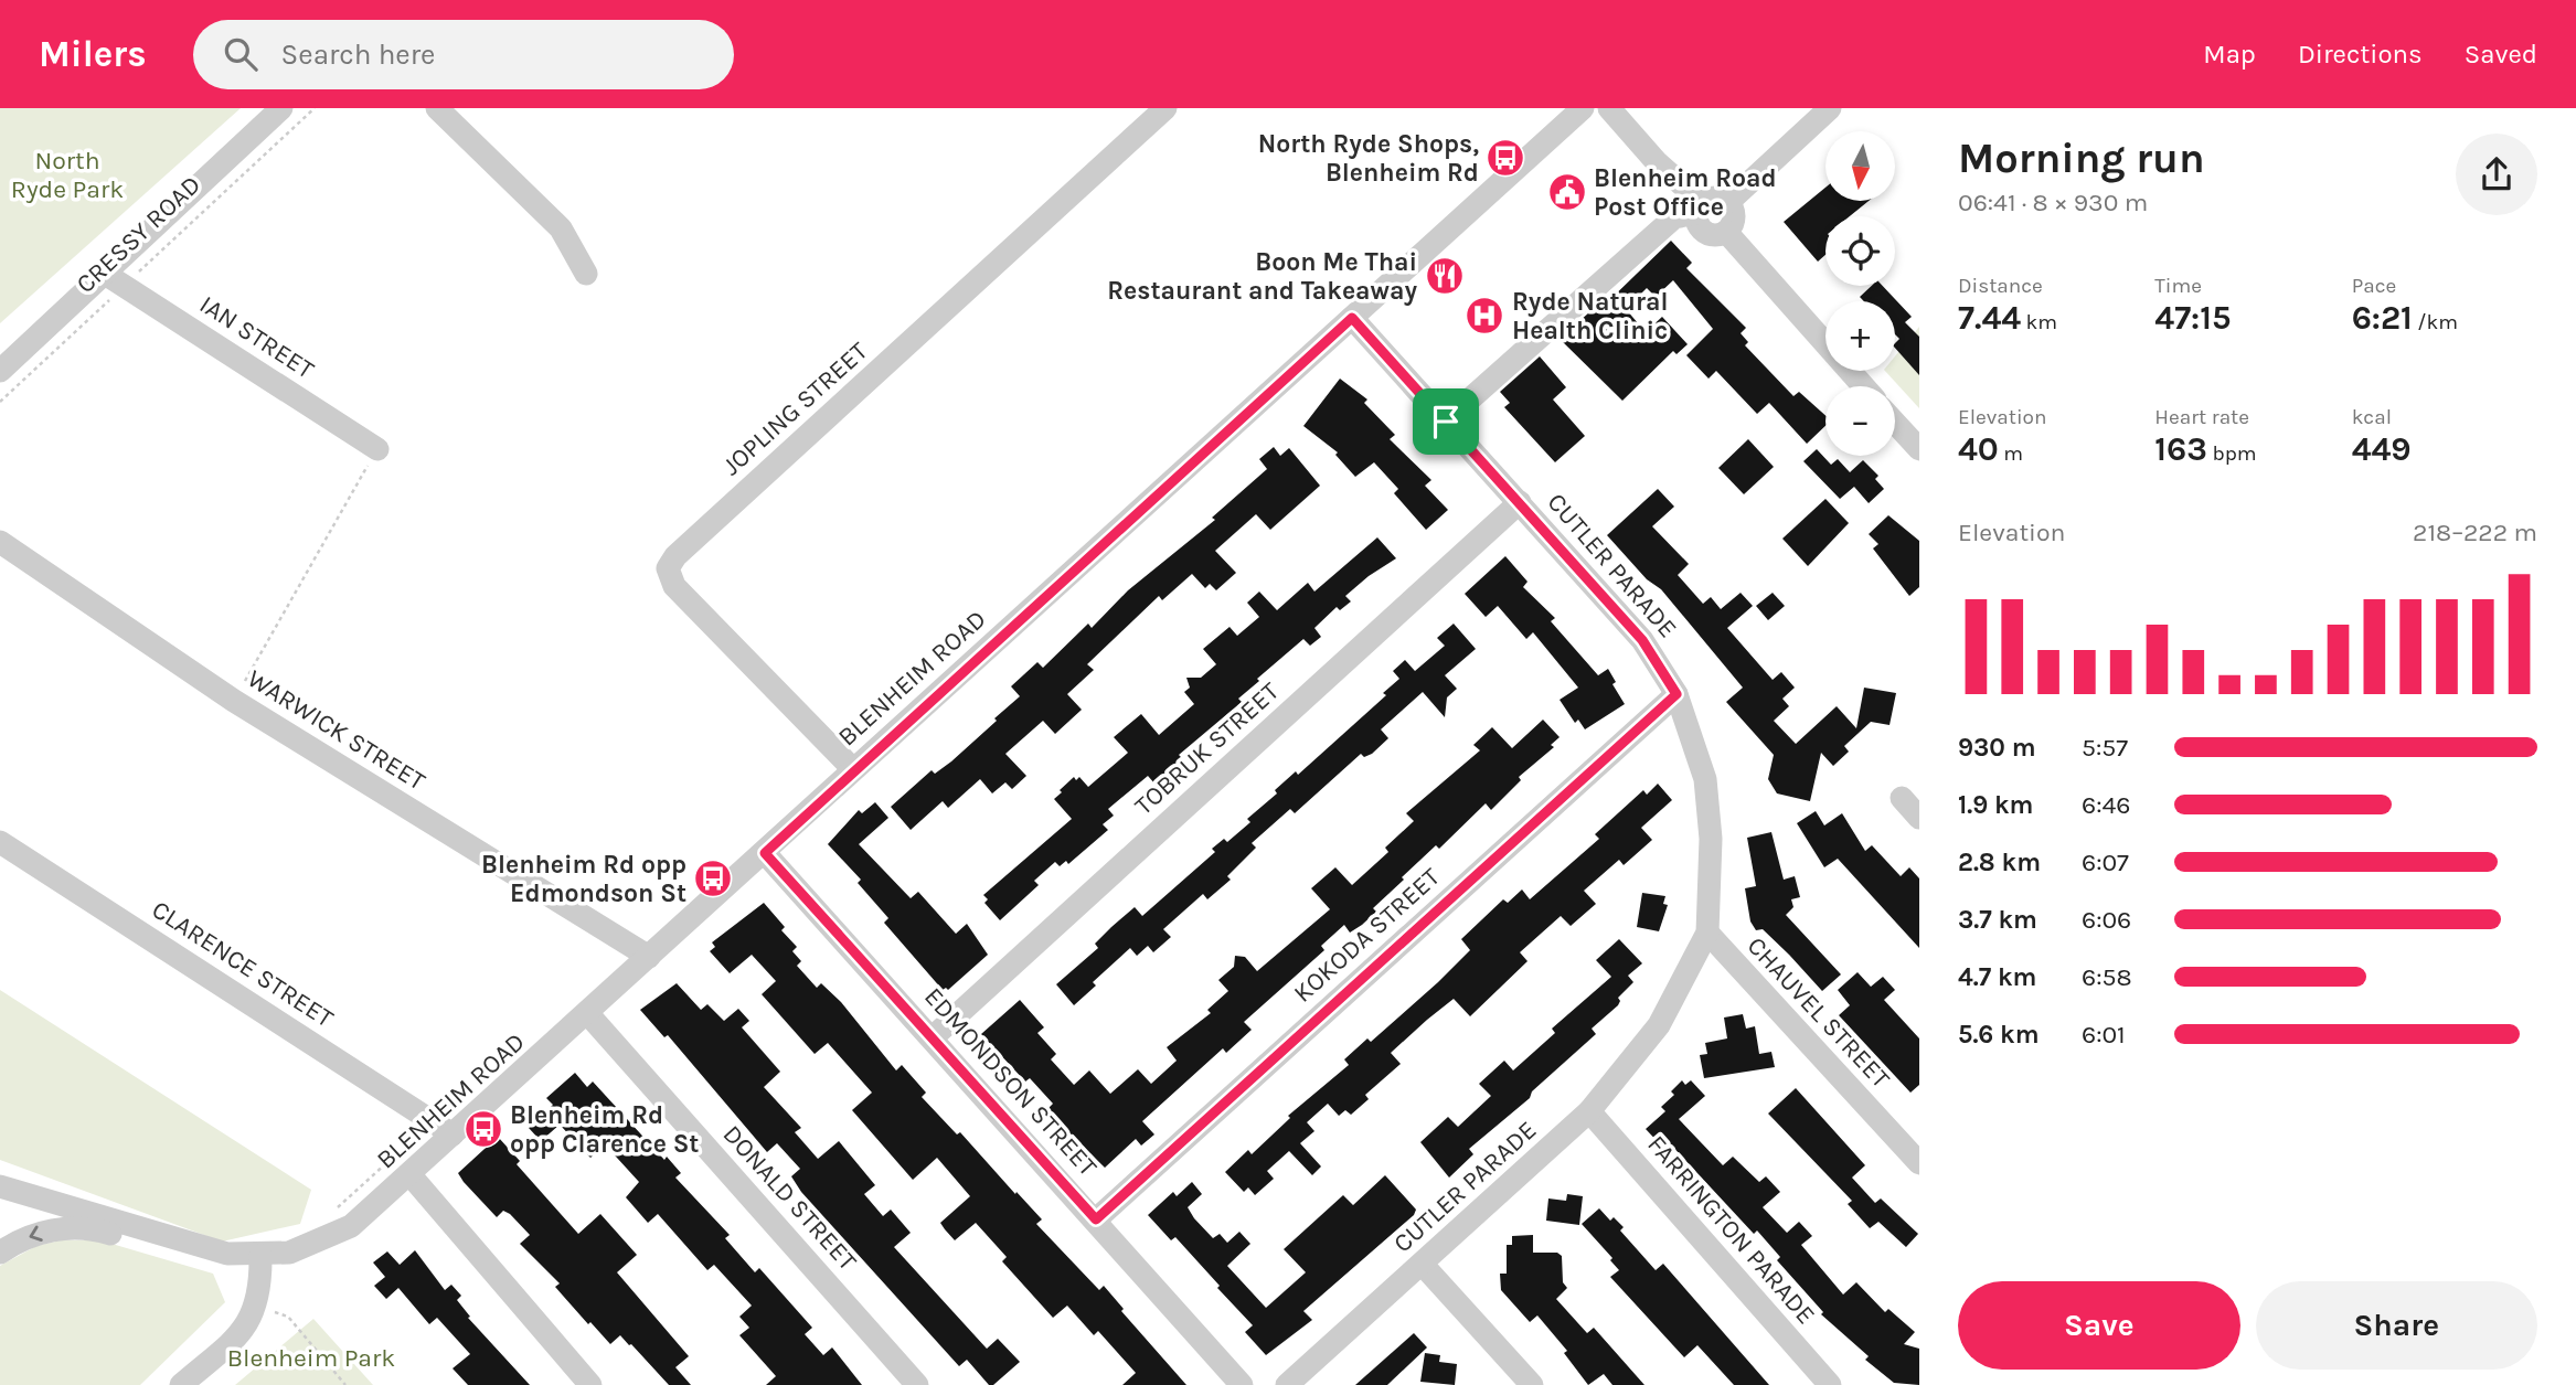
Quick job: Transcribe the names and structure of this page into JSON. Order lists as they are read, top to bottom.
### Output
{
  "streets": {
    "street": [
      "CRESSY ROAD",
      "IAN STREET",
      "JOPLING STREET",
      "CUTLER PARADE",
      "BLENHEIM ROAD",
      "WARWICK STREET",
      "TOBRUK STREET",
      "KOKODA STREET",
      "CLARENCE STREET",
      "CHAUVEL STREET",
      "EDMONDSON STREET",
      "DONALD STREET",
      "FARRINGTON PARADE"
    ]
  },
  "crossings": [
    ["CRESSY ROAD", "IAN STREET"],
    ["JOPLING STREET", "BLENHEIM ROAD"],
    ["CUTLER PARADE", "BLENHEIM ROAD"],
    ["CUTLER PARADE", "TOBRUK STREET"],
    ["CUTLER PARADE", "KOKODA STREET"],
    ["CUTLER PARADE", "CHAUVEL STREET"],
    ["CUTLER PARADE", "FARRINGTON PARADE"],
    ["BLENHEIM ROAD", "WARWICK STREET"],
    ["BLENHEIM ROAD", "CLARENCE STREET"],
    ["BLENHEIM ROAD", "EDMONDSON STREET"],
    ["BLENHEIM ROAD", "DONALD STREET"],
    ["TOBRUK STREET", "EDMONDSON STREET"],
    ["KOKODA STREET", "EDMONDSON STREET"]
  ],
  "parks": ["North Ryde Park", "Blenheim Park"],
  "places": {
    "bus stop": ["North Ryde Shops, Blenheim Rd", "Blenheim Rd opp Edmondson St", "Blenheim Rd opp Clarence St"],
    "public building": ["Blenheim Road Post Office"],
    "restaurant": ["Boon Me Thai Restaurant and Takeaway"],
    "hospital": ["Ryde Natural Health Clinic"]
  },
  "north": "bottom",
  "page": {
    "header": "Milers",
    "search": "Search here",
    "nav": ["Map", "Directions", "Saved"],
    "heading": ["Morning run", "06:41 · 8 × 930 m"],
    "map_buttons": ["+", "−"],
    "stats": [
      ["Distance", "7.44 km"],
      ["Time", "47:15"],
      ["Pace", "6:21 /km"],
      ["Elevation", "40 m"],
      ["Heart rate", "163 bpm"],
      ["kcal", "449"]
    ],
    "chart": ["Elevation", "218–222 m"],
    "list": [
      {
        "name": "930 m",
        "note": "5:57"
      },
      {
        "name": "1.9 km",
        "note": "6:46"
      },
      {
        "name": "2.8 km",
        "note": "6:07"
      },
      {
        "name": "3.7 km",
        "note": "6:06"
      },
      {
        "name": "4.7 km",
        "note": "6:58"
      },
      {
        "name": "5.6 km",
        "note": "6:01"
      }
    ],
    "buttons": ["Save", "Share"]
  }
}
